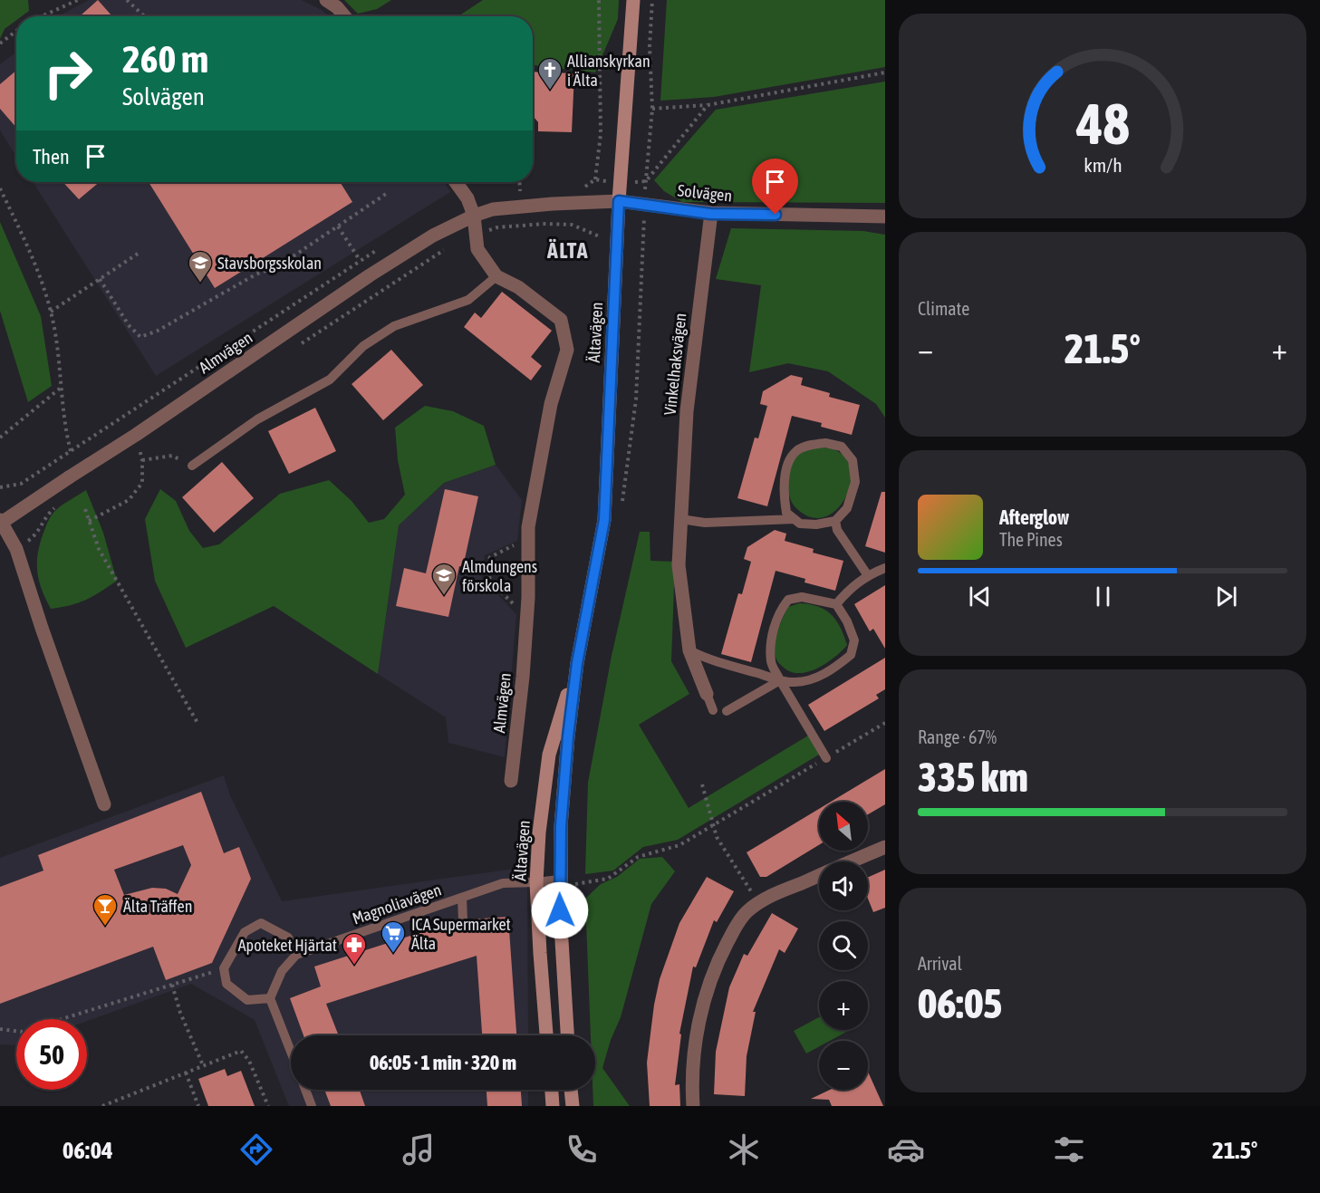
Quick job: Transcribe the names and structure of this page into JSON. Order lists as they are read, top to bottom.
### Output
{
  "streets": {
    "main road": ["Ältavägen"],
    "street": ["Solvägen", "Almvägen", "Vinkelhaksvägen"],
    "lane": ["Magnoliavägen"]
  },
  "crossings": [
    ["Solvägen", "Ältavägen"],
    ["Solvägen", "Almvägen"],
    ["Solvägen", "Vinkelhaksvägen"],
    ["Ältavägen", "Almvägen"],
    ["Ältavägen", "Magnoliavägen"]
  ],
  "districts": ["ÄLTA"],
  "places": {
    "church": ["Allianskyrkan i Älta"],
    "school or university": ["Stavsborgsskolan", "Almdungens förskola"],
    "bar": ["Älta Träffen"],
    "supermarket": ["ICA Supermarket Älta"],
    "pharmacy": ["Apoteket Hjärtat"]
  },
  "north": "top left",
  "page": {
    "turn": ["260 m", "Solvägen"],
    "then": "Then",
    "tile": [
      "Climate",
      ["Range · 67%", "335 km"],
      ["Arrival", "06:05"]
    ],
    "heat": ["−", "21.5°", "+"],
    "song": ["Afterglow", "The Pines"],
    "map_buttons": ["+", "−"],
    "limit": "50",
    "trip": "06:05 · 1 min · 320 m",
    "tabs": ["06:04", "21.5°"],
    "gauge": ["48", "km/h"]
  }
}
